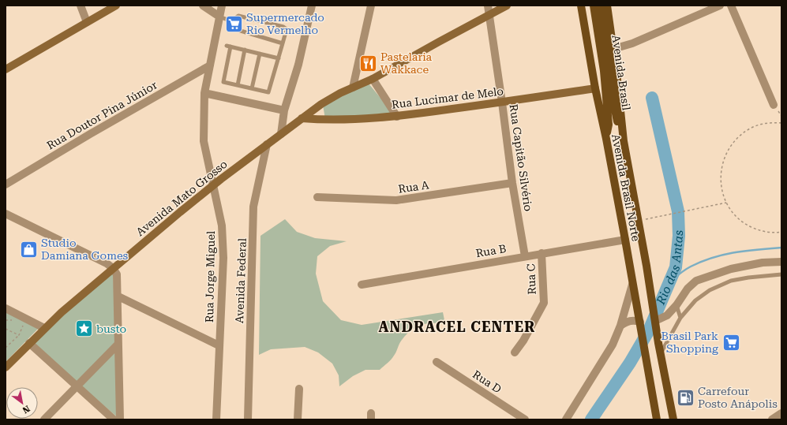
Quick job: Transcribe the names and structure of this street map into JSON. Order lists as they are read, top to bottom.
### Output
{
  "streets": {
    "main road": [
      "Avenida Brasil",
      "Rua Lucimar de Melo",
      "Avenida Brasil Norte",
      "Avenida Mato Grosso"
    ],
    "street": [
      "Rua Doutor Pina Júnior",
      "Rua Capitão Silvério",
      "Rua A",
      "Rua B",
      "Rua Jorge Miguel",
      "Rua C",
      "Avenida Federal",
      "Rua D"
    ]
  },
  "crossings": [
    ["Avenida Brasil", "Avenida Brasil Norte"],
    ["Rua Lucimar de Melo", "Rua Capitão Silvério"],
    ["Rua Lucimar de Melo", "Avenida Brasil Norte"],
    ["Rua Lucimar de Melo", "Avenida Mato Grosso"],
    ["Rua Doutor Pina Júnior", "Rua Jorge Miguel"],
    ["Rua Capitão Silvério", "Rua A"],
    ["Rua Capitão Silvério", "Avenida Mato Grosso"],
    ["Rua Capitão Silvério", "Rua B"],
    ["Avenida Brasil Norte", "Rua B"],
    ["Avenida Mato Grosso", "Rua Jorge Miguel"],
    ["Avenida Mato Grosso", "Avenida Federal"],
    ["Rua B", "Rua C"]
  ],
  "districts": ["ANDRACEL CENTER"],
  "water": ["Rio das Antas"],
  "places": {
    "supermarket": ["Supermercado Rio Vermelho", "Brasil Park Shopping"],
    "restaurant": ["Pastelaria Wakkace"],
    "shop": ["Studio Damiana Gomes"],
    "place": ["busto"],
    "fuel station": ["Carrefour Posto Anápolis"]
  },
  "north": "bottom right"
}
